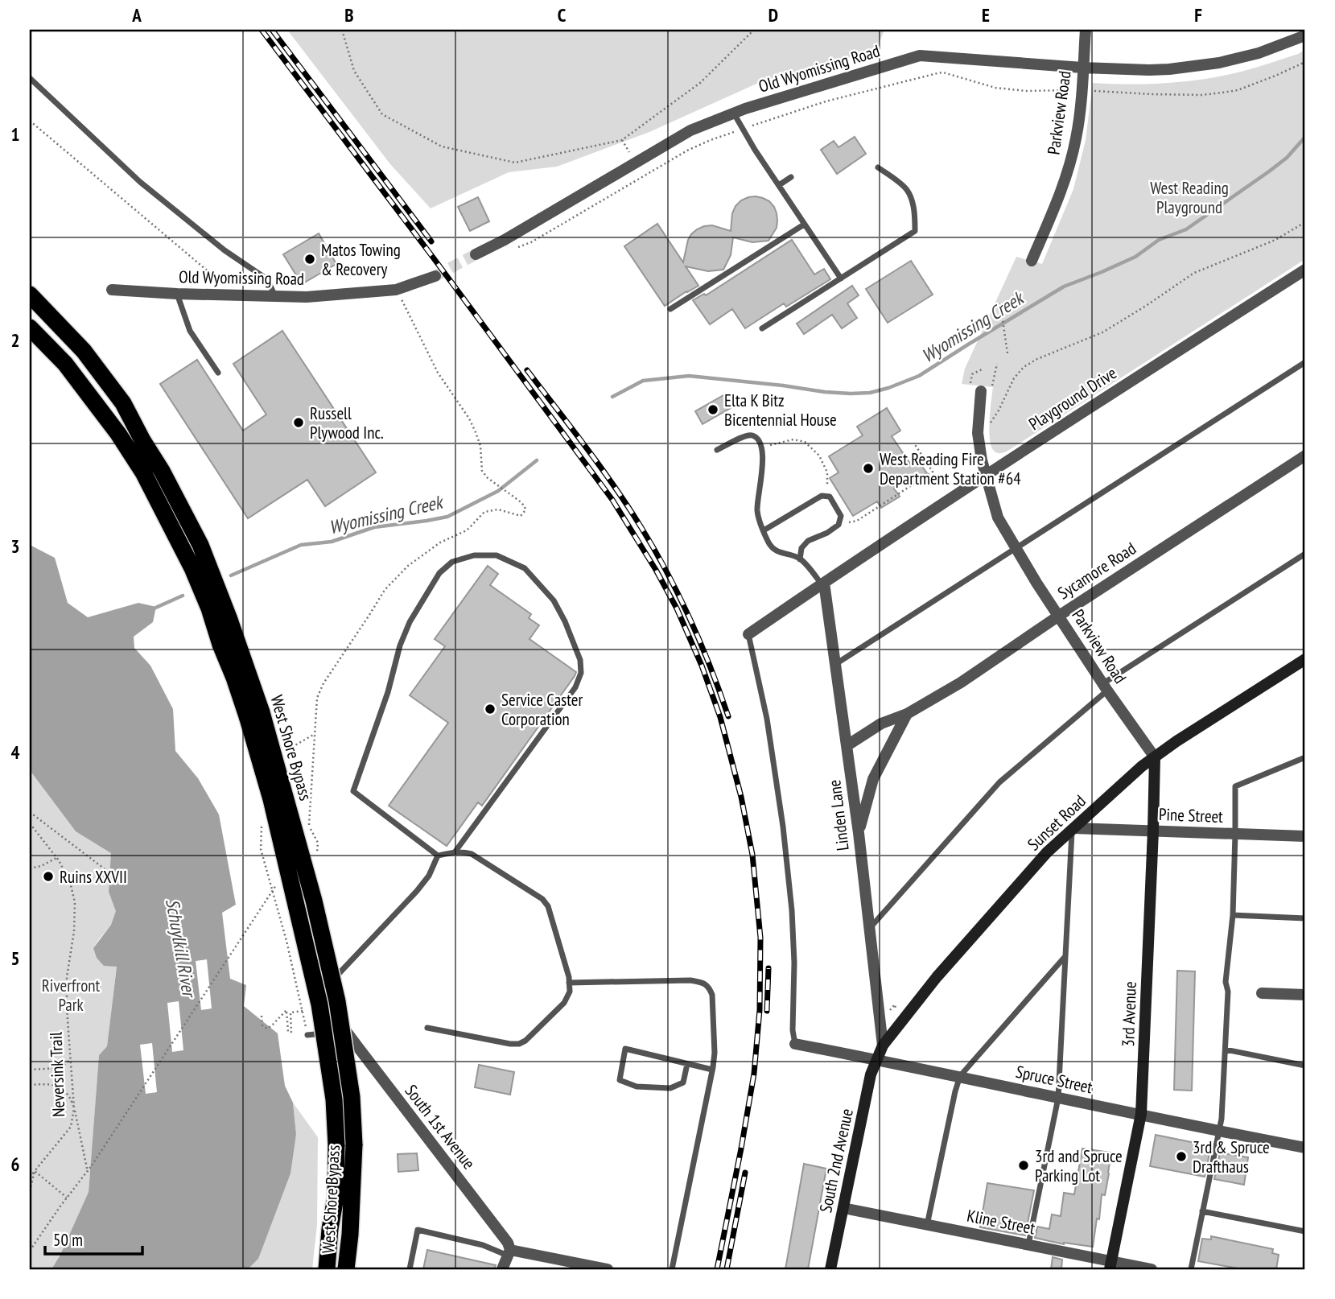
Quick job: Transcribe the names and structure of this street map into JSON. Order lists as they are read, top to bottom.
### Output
{
  "streets": {
    "highway": ["West Shore Bypass"],
    "street": [
      "Old Wyomissing Road",
      "Parkview Road",
      "Playground Drive",
      "Sycamore Road",
      "Linden Lane",
      "Pine Street",
      "Sunset Road",
      "3rd Avenue",
      "Spruce Street",
      "South 1st Avenue",
      "South 2nd Avenue",
      "Kline Street"
    ],
    "path": ["Neversink Trail"]
  },
  "crossings": [
    ["Old Wyomissing Road", "Parkview Road"],
    ["Parkview Road", "Playground Drive"],
    ["Parkview Road", "Sycamore Road"],
    ["Parkview Road", "Sunset Road"],
    ["Parkview Road", "3rd Avenue"],
    ["Playground Drive", "Linden Lane"],
    ["Sycamore Road", "Linden Lane"],
    ["Linden Lane", "Sunset Road"],
    ["Pine Street", "Sunset Road"],
    ["Pine Street", "3rd Avenue"],
    ["Sunset Road", "3rd Avenue"],
    ["Sunset Road", "Spruce Street"],
    ["Sunset Road", "South 2nd Avenue"],
    ["3rd Avenue", "Spruce Street"],
    ["3rd Avenue", "Kline Street"],
    ["Spruce Street", "South 2nd Avenue"],
    ["South 2nd Avenue", "Kline Street"]
  ],
  "water": ["Wyomissing Creek", "Schuylkill River"],
  "parks": ["West Reading Playground", "Riverfront Park"],
  "places": [
    "Matos Towing & Recovery",
    "Elta K Bitz Bicentennial House",
    "Russell Plywood Inc.",
    "West Reading Fire Department Station #64",
    "Service Caster Corporation",
    "Ruins XXVII",
    "3rd & Spruce Drafthaus",
    "3rd and Spruce Parking Lot"
  ],
  "scale_bar": "50 m",
  "grid": {
    "columns": [
      "A",
      "B",
      "C",
      "D",
      "E",
      "F"
    ],
    "rows": [
      "1",
      "2",
      "3",
      "4",
      "5",
      "6"
    ]
  }
}
